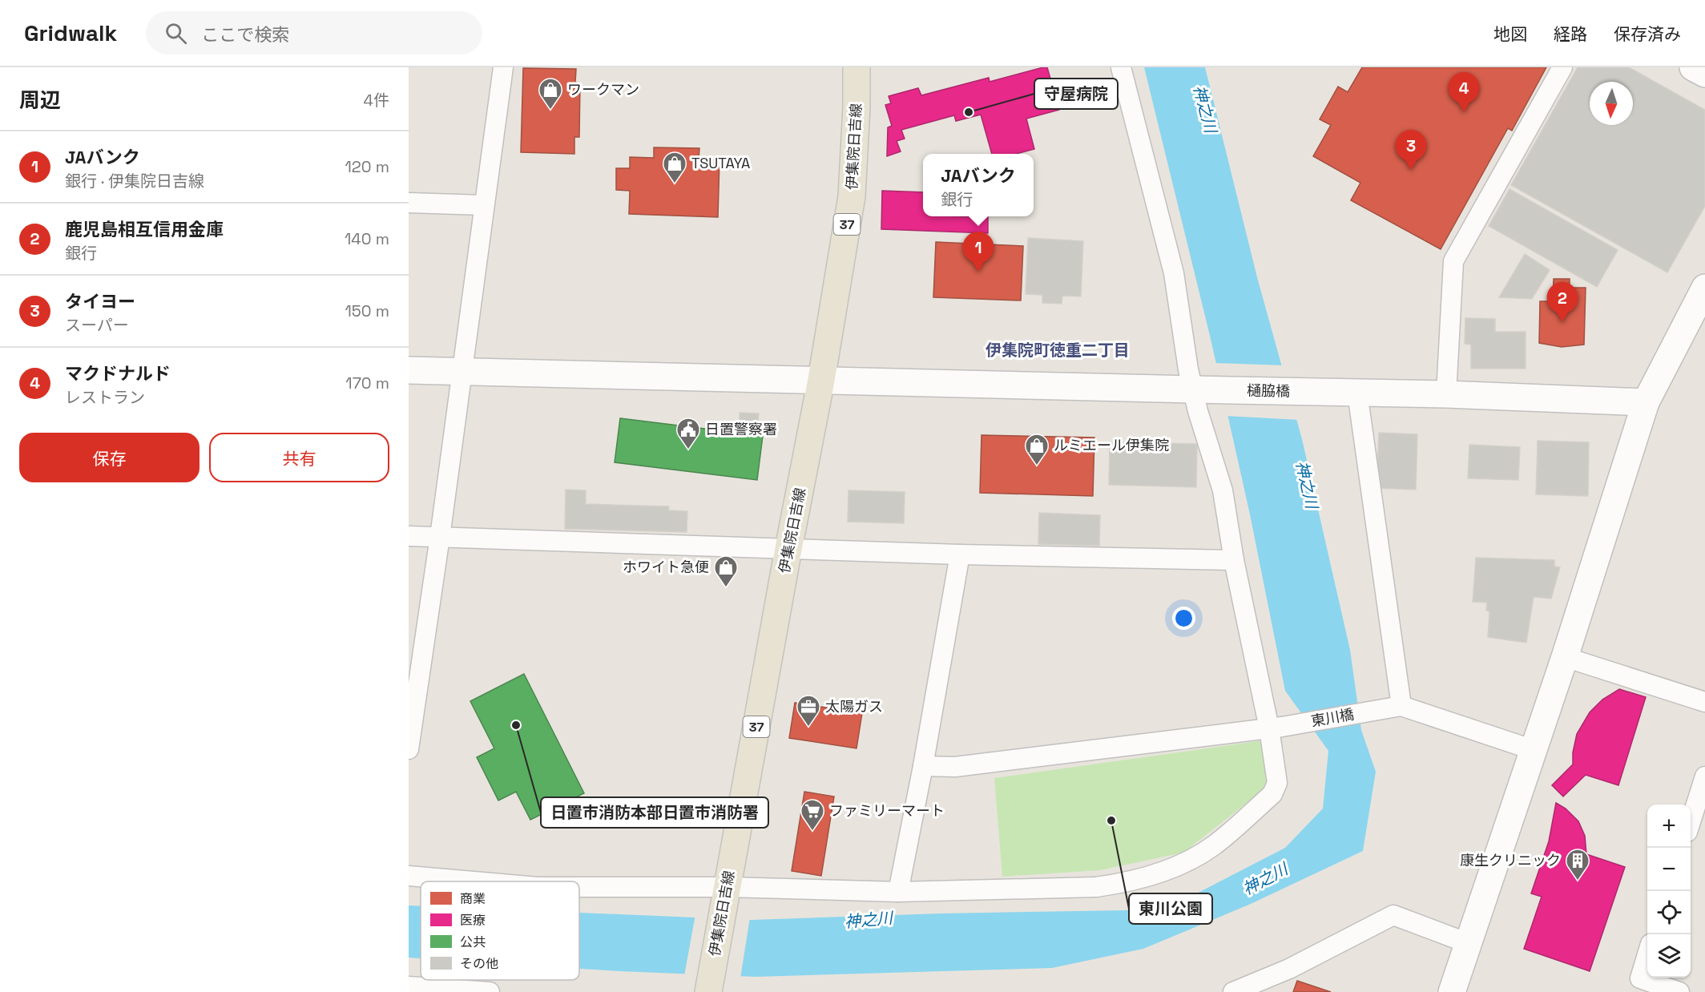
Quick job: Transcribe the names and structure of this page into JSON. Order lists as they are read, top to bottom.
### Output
{
  "streets": {
    "main road": ["伊集院日吉線", "37"],
    "street": ["樋脇橋", "東川橋"]
  },
  "crossings": [
    ["伊集院日吉線", "樋脇橋"]
  ],
  "districts": ["伊集院町徳重二丁目"],
  "water": ["神之川"],
  "places": {
    "shop": [
      "ワークマン",
      "TSUTAYA",
      "ルミエール伊集院",
      "ホワイト急便"
    ],
    "other": ["守屋病院", "日置市消防本部日置市消防署", "東川公園"],
    "public building": ["日置警察署"],
    "office": ["太陽ガス"],
    "supermarket": ["ファミリーマート"],
    "building": ["康⽣クリニック"]
  },
  "legend": [
    "商業",
    "医療",
    "公共",
    "その他"
  ],
  "north": "bottom",
  "page": {
    "header": "Gridwalk",
    "search": "ここで検索",
    "nav": ["地図", "経路", "保存済み"],
    "heading": ["周辺", "4件"],
    "pins": [
      "4",
      "3",
      "1",
      "2"
    ],
    "list": [
      {
        "mark": "1",
        "name": "JAバンク",
        "note": "銀行 · 伊集院日吉線",
        "value": "120 m"
      },
      {
        "mark": "2",
        "name": "鹿児島相互信用金庫",
        "note": "銀行",
        "value": "140 m"
      },
      {
        "mark": "3",
        "name": "タイヨー",
        "note": "スーパー",
        "value": "150 m"
      },
      {
        "mark": "4",
        "name": "マクドナルド",
        "note": "レストラン",
        "value": "170 m"
      }
    ],
    "popup": ["JAバンク", "銀行"],
    "buttons": ["保存", "共有"],
    "map_buttons": ["+", "−"]
  }
}
